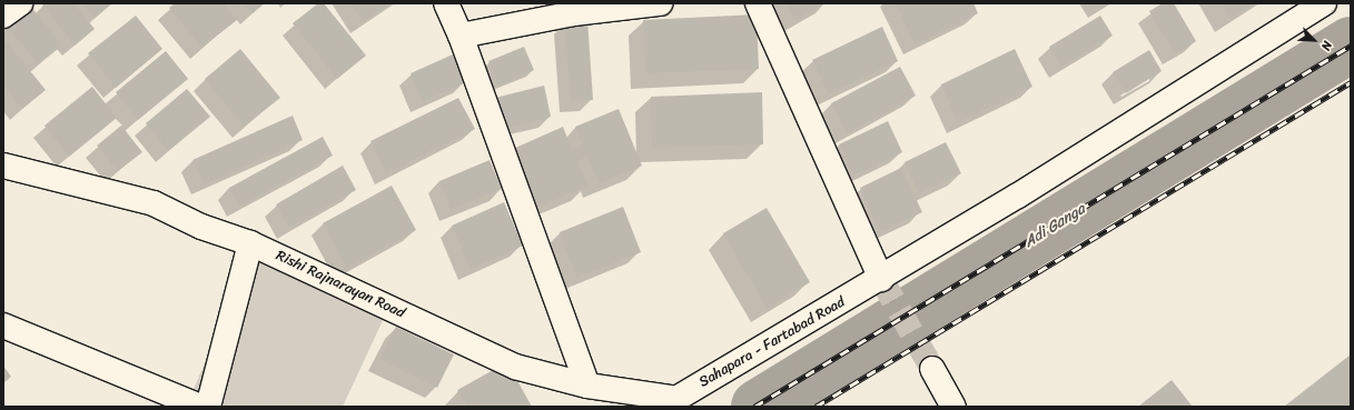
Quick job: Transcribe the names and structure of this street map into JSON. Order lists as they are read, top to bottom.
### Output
{
  "streets": {
    "street": ["Rishi Rajnarayan Road", "Sahapara - Fartabad Road"]
  },
  "crossings": [
    ["Rishi Rajnarayan Road", "Sahapara - Fartabad Road"]
  ],
  "water": ["Adi Ganga"],
  "north": "bottom right"
}
